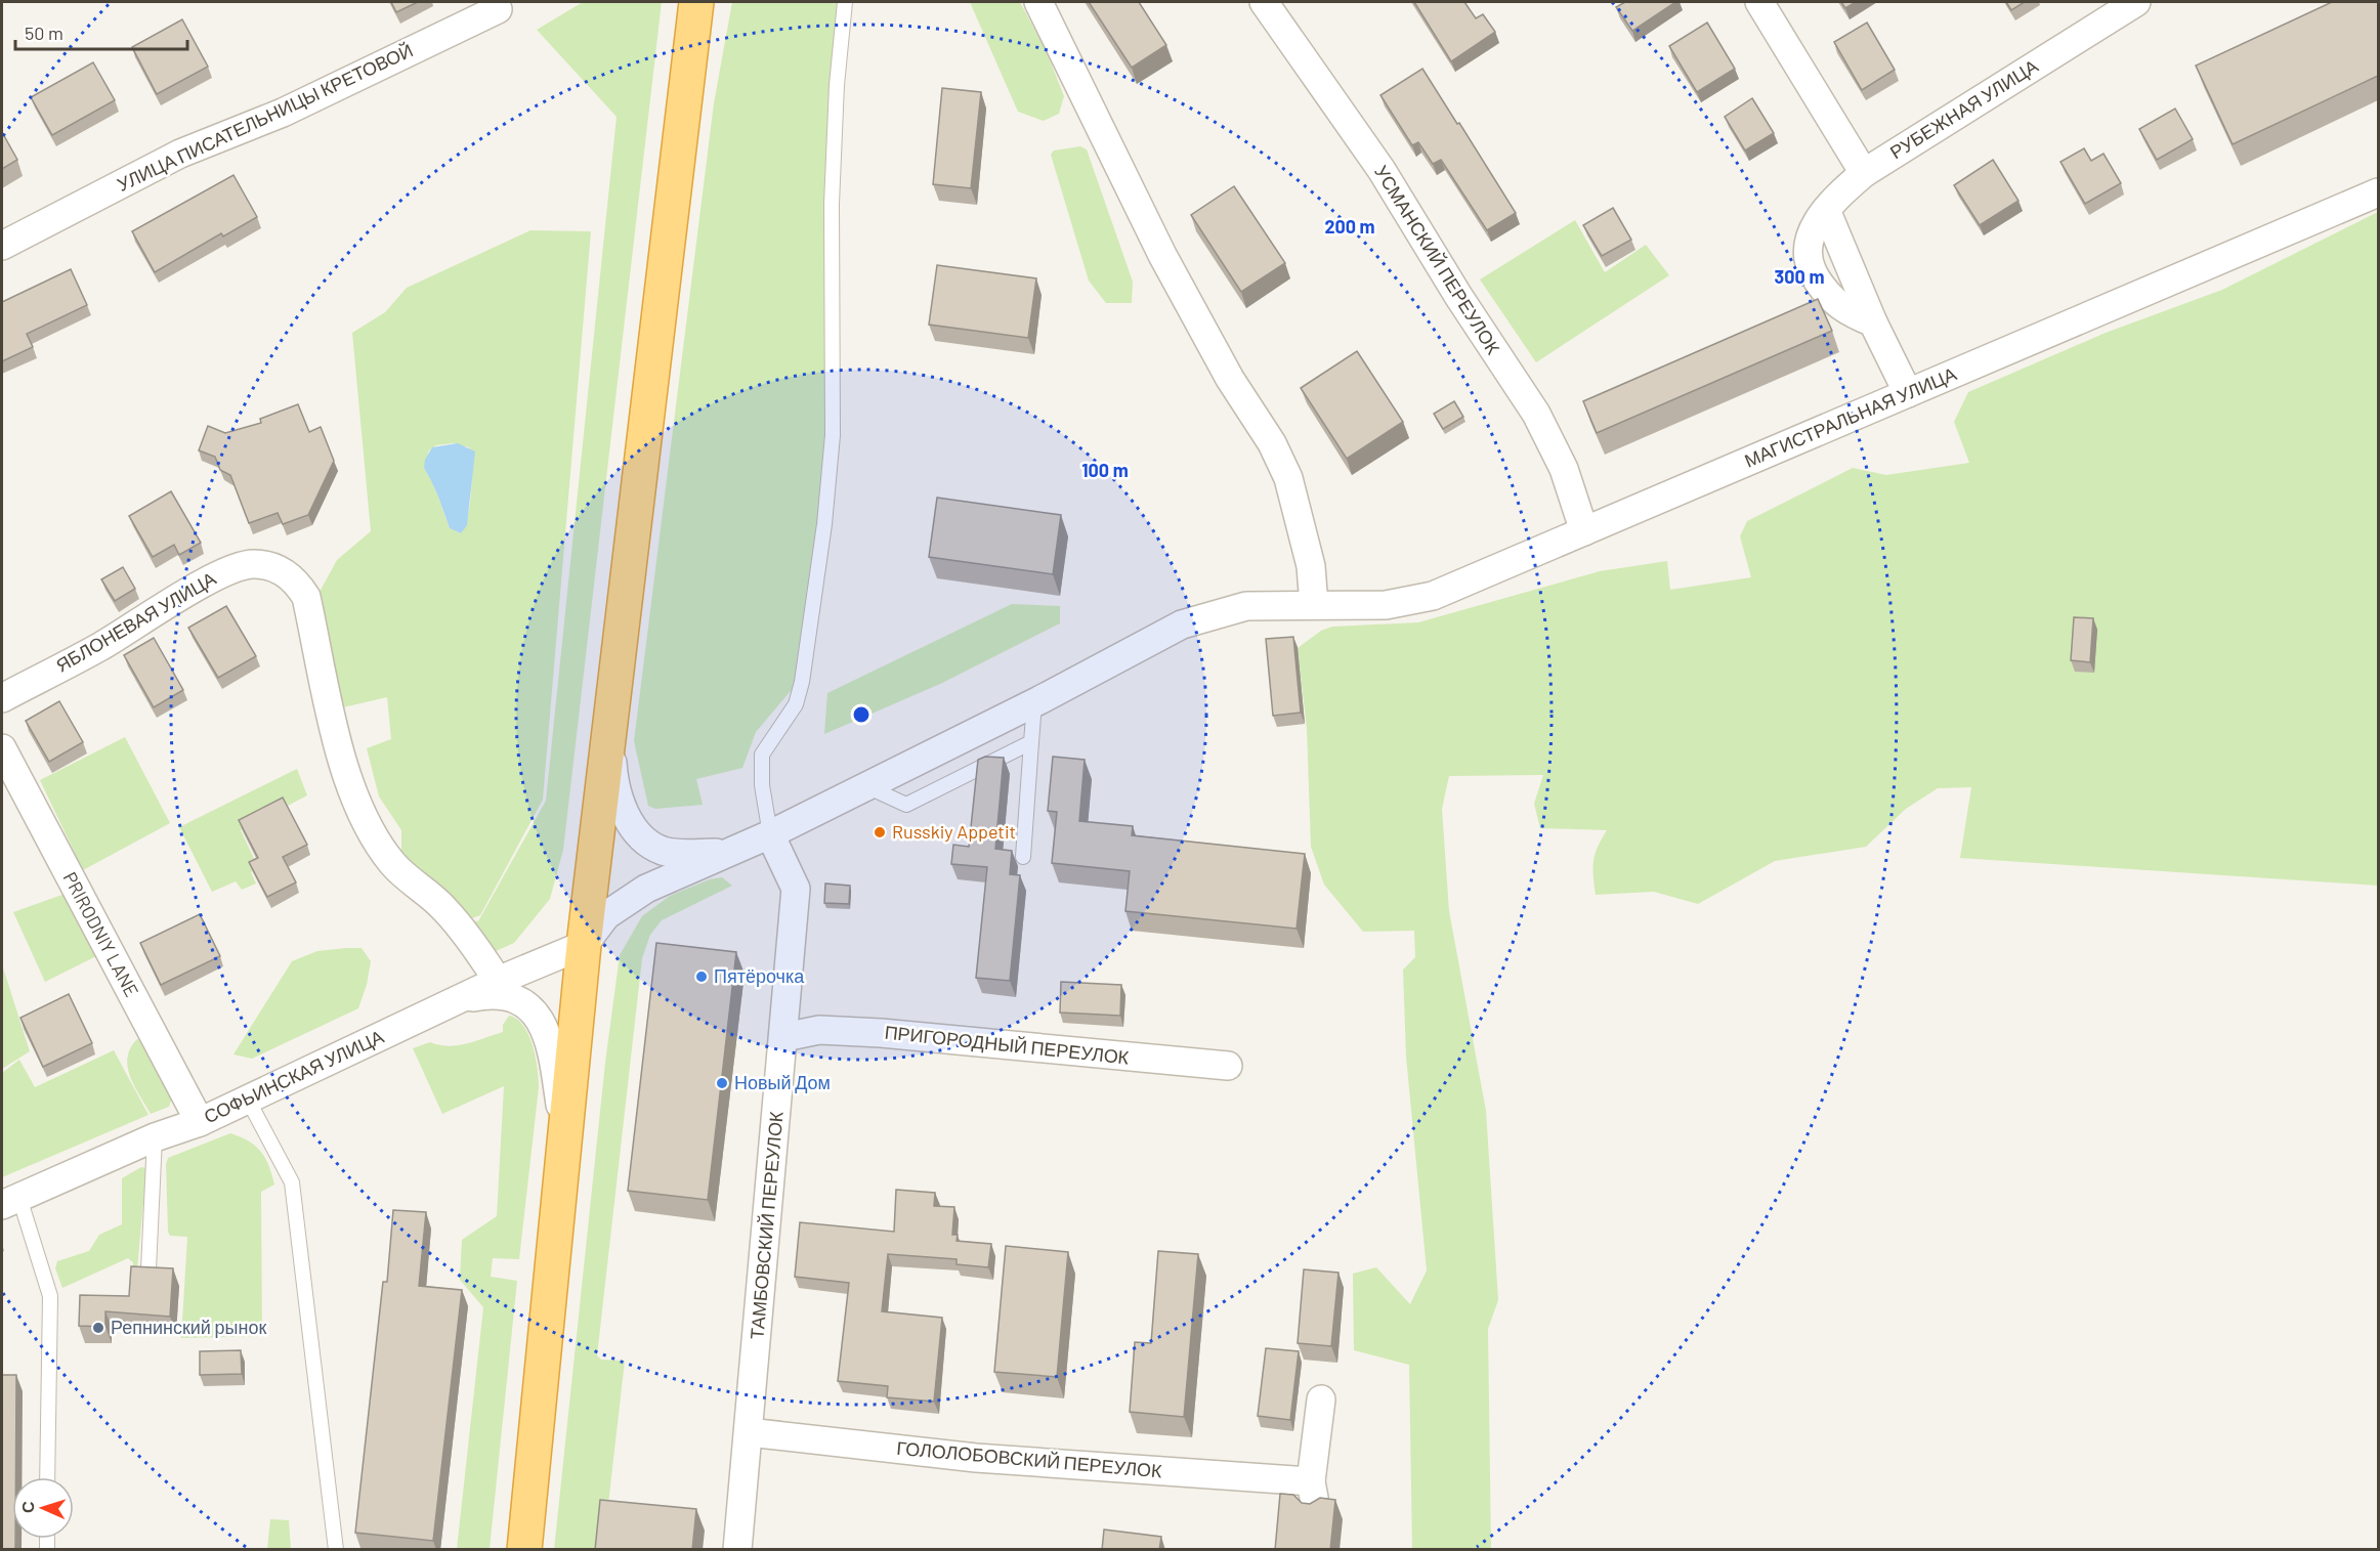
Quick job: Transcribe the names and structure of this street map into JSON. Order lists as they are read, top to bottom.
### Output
{
  "streets": {
    "street": [
      "РУБЕЖНАЯ УЛИЦА",
      "УЛИЦА ПИСАТЕЛЬНИЦЫ КРЕТОВОЙ",
      "УСМАНСКИЙ ПЕРЕУЛОК",
      "МАГИСТРАЛЬНАЯ УЛИЦА",
      "ЯБЛОНЕВАЯ УЛИЦА",
      "PRIRODNIY LANE",
      "ПРИГОРОДНЫЙ ПЕРЕУЛОК",
      "СОФЬИНСКАЯ УЛИЦА",
      "ТАМБОВСКИЙ ПЕРЕУЛОК",
      "ГОЛОЛОБОВСКИЙ ПЕРЕУЛОК"
    ]
  },
  "crossings": [
    ["УСМАНСКИЙ ПЕРЕУЛОК", "МАГИСТРАЛЬНАЯ УЛИЦА"],
    ["МАГИСТРАЛЬНАЯ УЛИЦА", "СОФЬИНСКАЯ УЛИЦА"],
    ["МАГИСТРАЛЬНАЯ УЛИЦА", "ТАМБОВСКИЙ ПЕРЕУЛОК"],
    ["ЯБЛОНЕВАЯ УЛИЦА", "СОФЬИНСКАЯ УЛИЦА"],
    ["PRIRODNIY LANE", "СОФЬИНСКАЯ УЛИЦА"],
    ["ПРИГОРОДНЫЙ ПЕРЕУЛОК", "ТАМБОВСКИЙ ПЕРЕУЛОК"],
    ["ТАМБОВСКИЙ ПЕРЕУЛОК", "ГОЛОЛОБОВСКИЙ ПЕРЕУЛОК"]
  ],
  "places": [
    "Russkiy Appetit",
    "Пятёрочка",
    "Новый Дом",
    "Репнинский рынок"
  ],
  "scale_bar": "50 m",
  "north": "left",
  "rings": ["200 m", "300 m", "100 m"]
}
